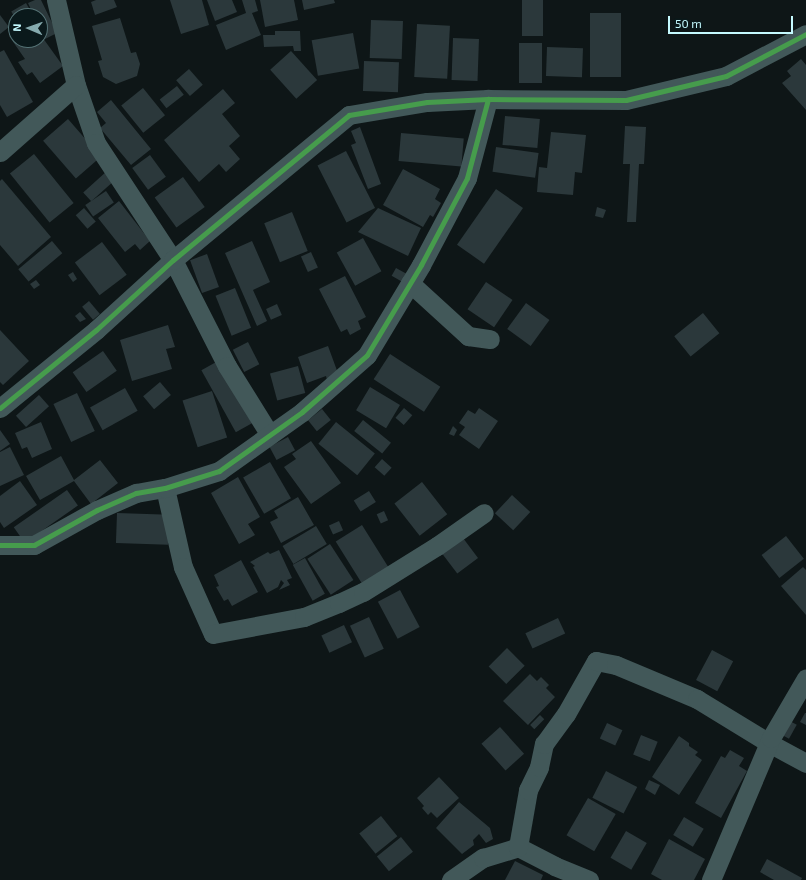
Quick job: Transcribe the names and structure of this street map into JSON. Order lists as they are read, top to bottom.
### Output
{
  "scale_bar": "50 m",
  "north": "left"
}
